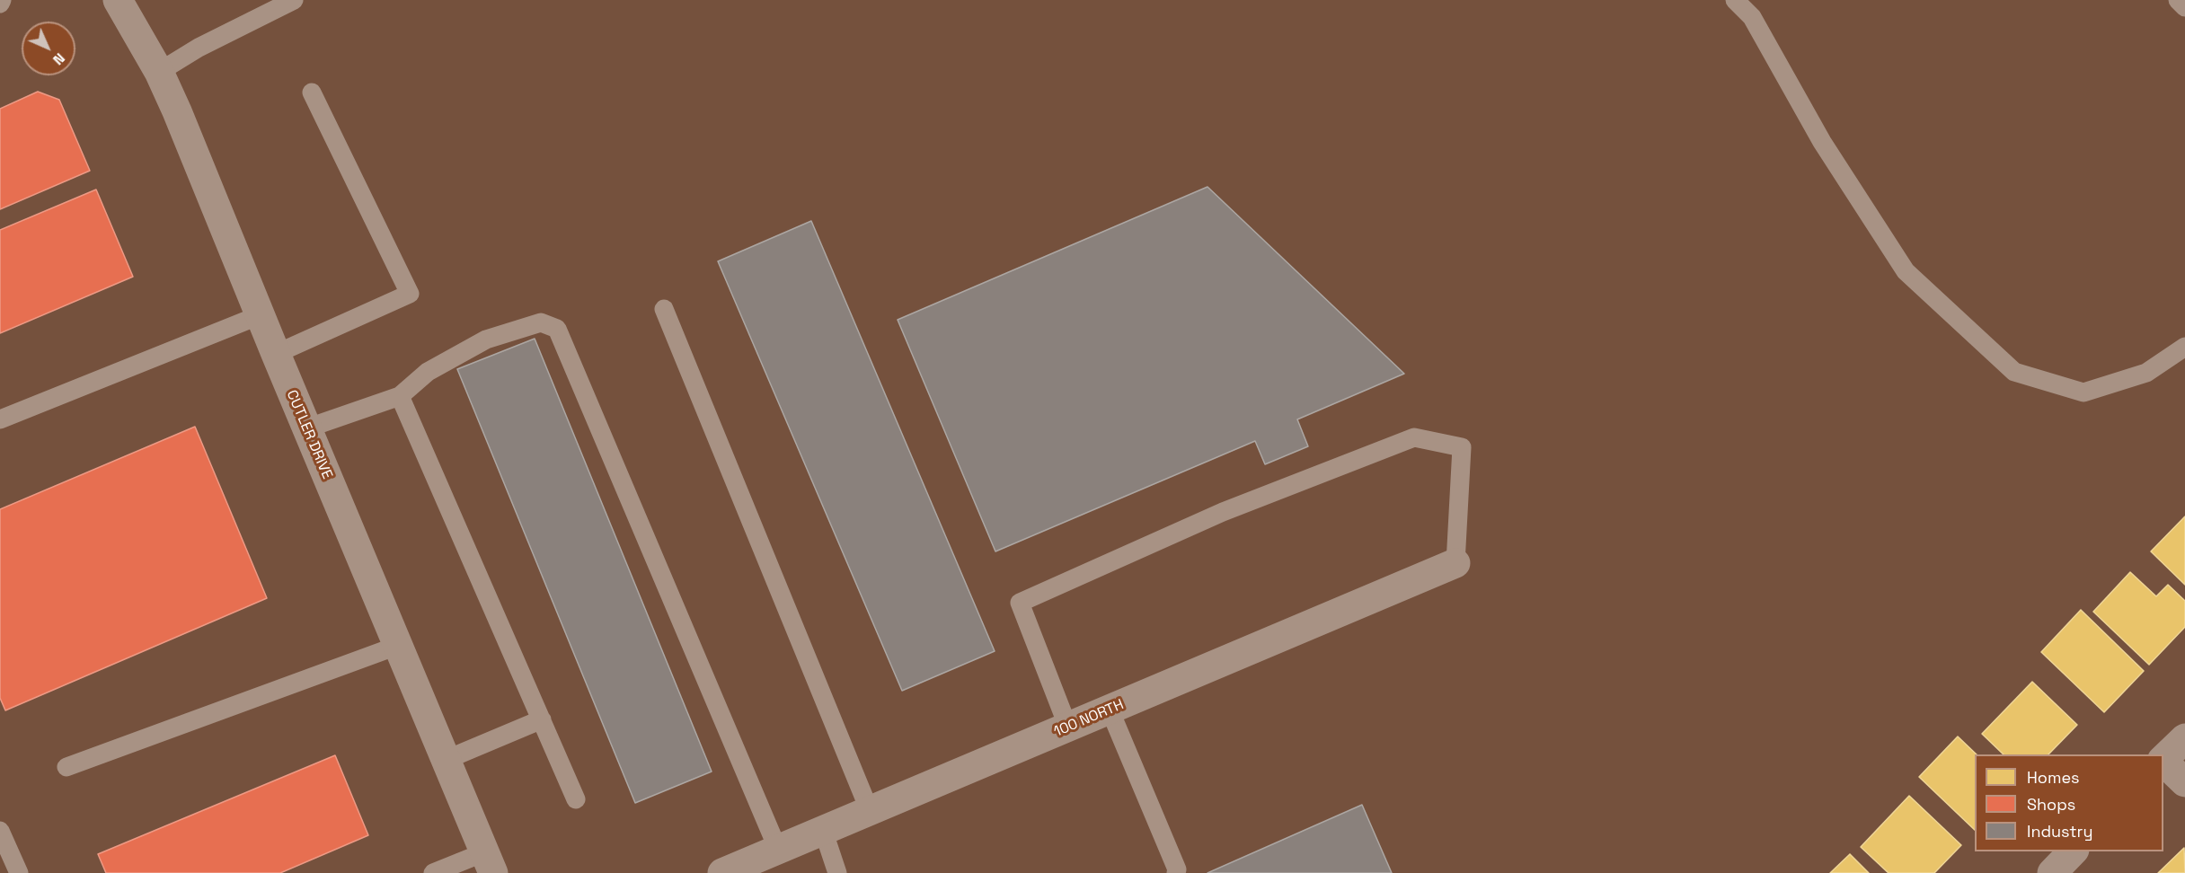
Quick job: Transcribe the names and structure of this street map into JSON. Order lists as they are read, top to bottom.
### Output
{
  "streets": {
    "street": ["CUTLER DRIVE", "100 NORTH"]
  },
  "legend": ["Homes", "Shops", "Industry"],
  "north": "bottom right"
}
